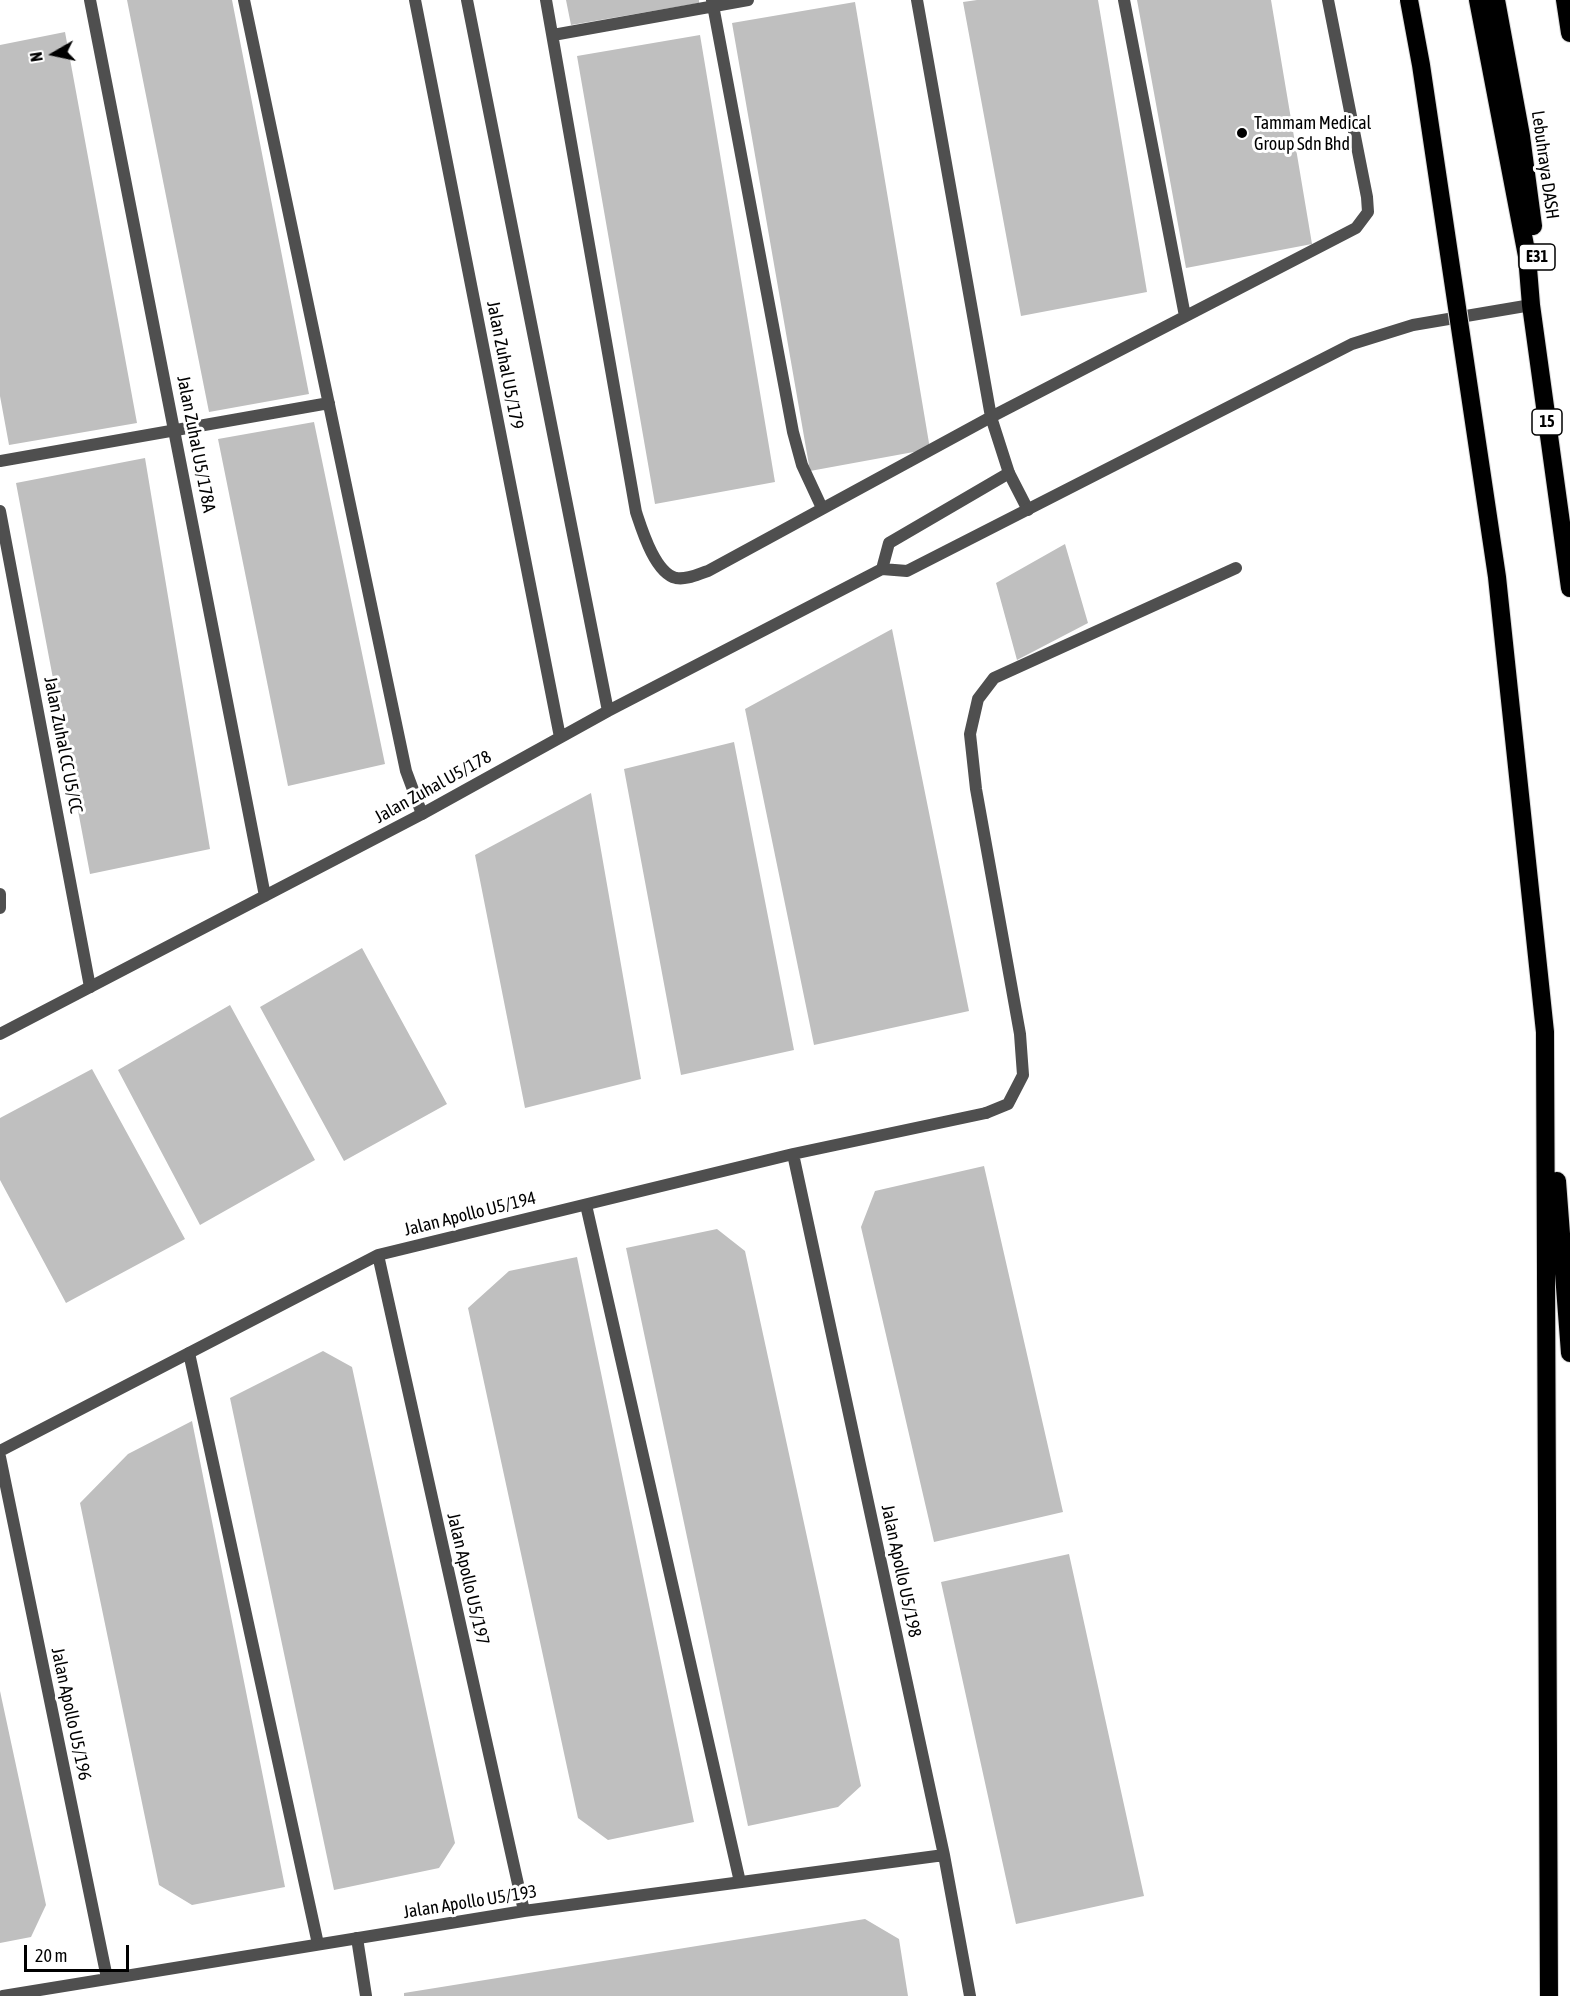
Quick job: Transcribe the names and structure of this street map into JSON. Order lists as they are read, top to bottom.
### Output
{
  "streets": {
    "highway": ["Lebuhraya DASH", "E31", "15"],
    "street": [
      "Jalan Zuhal U5/179",
      "Jalan Zuhal U5/178A",
      "Jalan Zuhal CC U5/CC",
      "Jalan Zuhal U5/178",
      "Jalan Apollo U5/194",
      "Jalan Apollo U5/198",
      "Jalan Apollo U5/197",
      "Jalan Apollo U5/196",
      "Jalan Apollo U5/193"
    ]
  },
  "crossings": [
    ["Jalan Zuhal U5/179", "Jalan Zuhal U5/178"],
    ["Jalan Zuhal U5/178A", "Jalan Zuhal U5/178"],
    ["Jalan Zuhal CC U5/CC", "Jalan Zuhal U5/178"],
    ["Jalan Apollo U5/194", "Jalan Apollo U5/198"],
    ["Jalan Apollo U5/194", "Jalan Apollo U5/197"],
    ["Jalan Apollo U5/198", "Jalan Apollo U5/193"],
    ["Jalan Apollo U5/197", "Jalan Apollo U5/193"],
    ["Jalan Apollo U5/196", "Jalan Apollo U5/193"]
  ],
  "places": ["Tammam Medical Group Sdn Bhd"],
  "scale_bar": "20 m",
  "north": "left"
}
